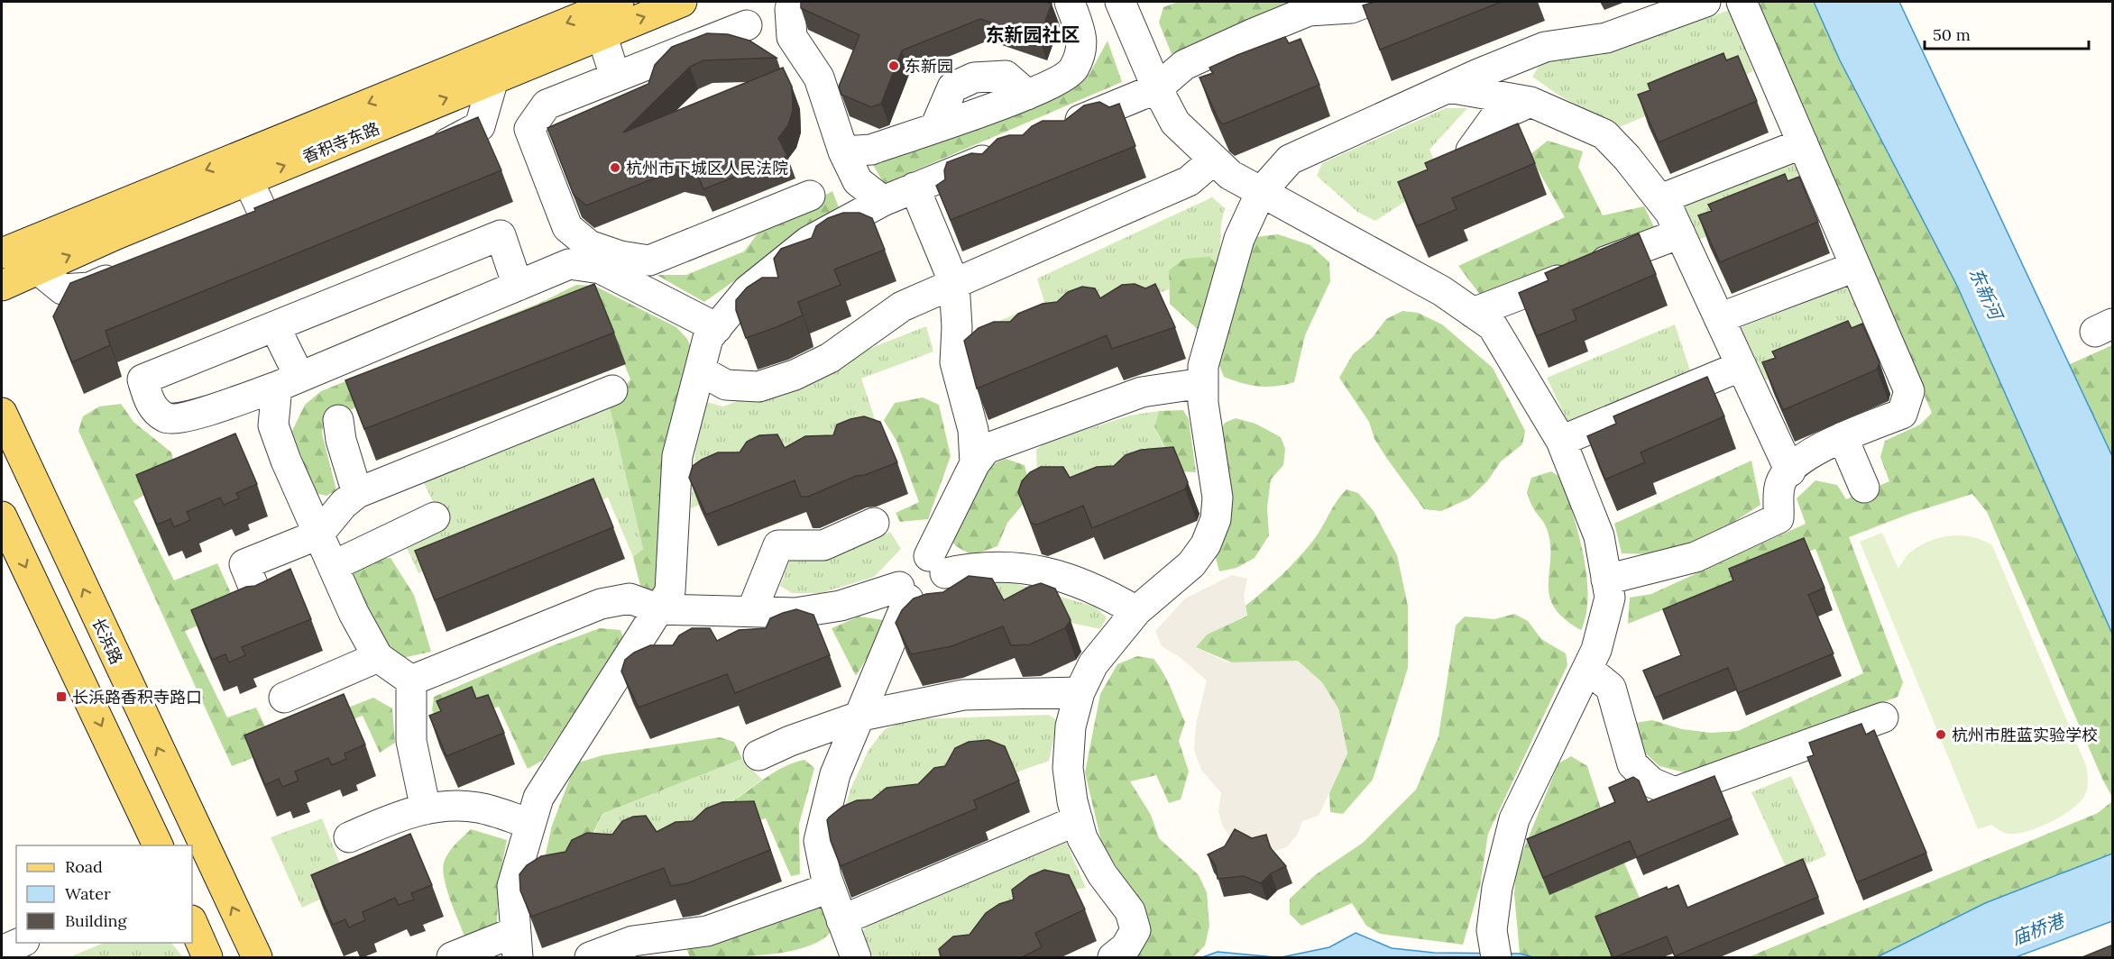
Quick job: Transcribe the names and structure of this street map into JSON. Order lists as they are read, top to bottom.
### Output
{
  "streets": {
    "main road": ["香积寺东路", "长浜路"]
  },
  "districts": ["东新园社区"],
  "water": ["东新河", "庙桥港"],
  "places": {
    "other": ["东新园", "杭州市下城区人民法院", "杭州市胜蓝实验学校"],
    "transit": ["长浜路香积寺路口"]
  },
  "legend": ["Road", "Water", "Building"],
  "scale_bar": "50 m"
}
